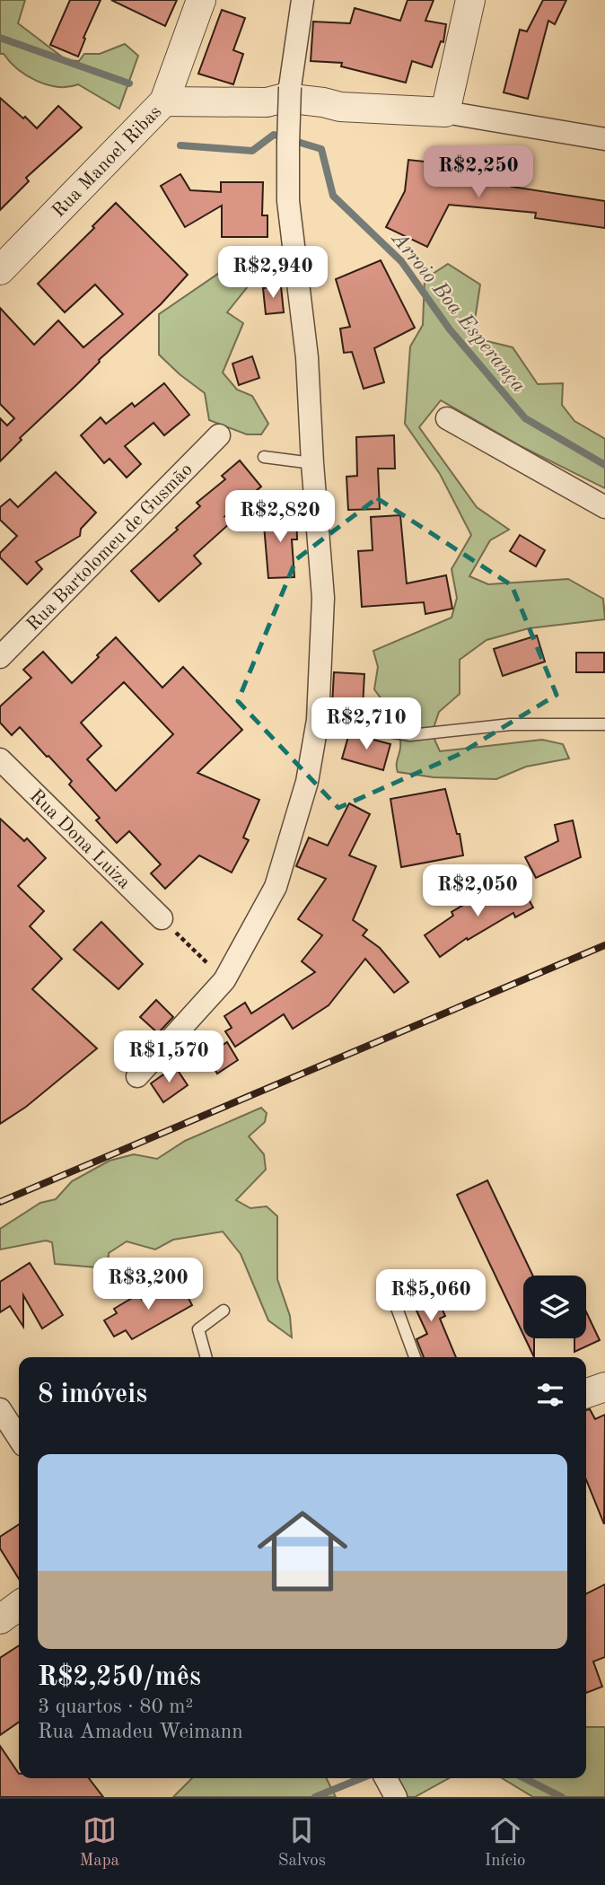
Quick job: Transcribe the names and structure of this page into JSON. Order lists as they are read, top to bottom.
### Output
{
  "streets": {
    "street": ["Rua Manoel Ribas", "Rua Bartolomeu de Gusmão", "Rua Dona Luiza"]
  },
  "water": ["Arroio Boa Esperança"],
  "page": {
    "price": [
      "R$2,250",
      "R$2,940",
      "R$2,820",
      "R$2,710",
      "R$2,050",
      "R$1,570",
      "R$3,200",
      "R$5,060"
    ],
    "heading": "8 imóveis",
    "list": [
      {
        "name": "R$2,250/mês",
        "note": "3 quartos · 80 m² · Rua Amadeu Weimann"
      }
    ],
    "tabs": ["Mapa", "Salvos", "Início"]
  }
}
